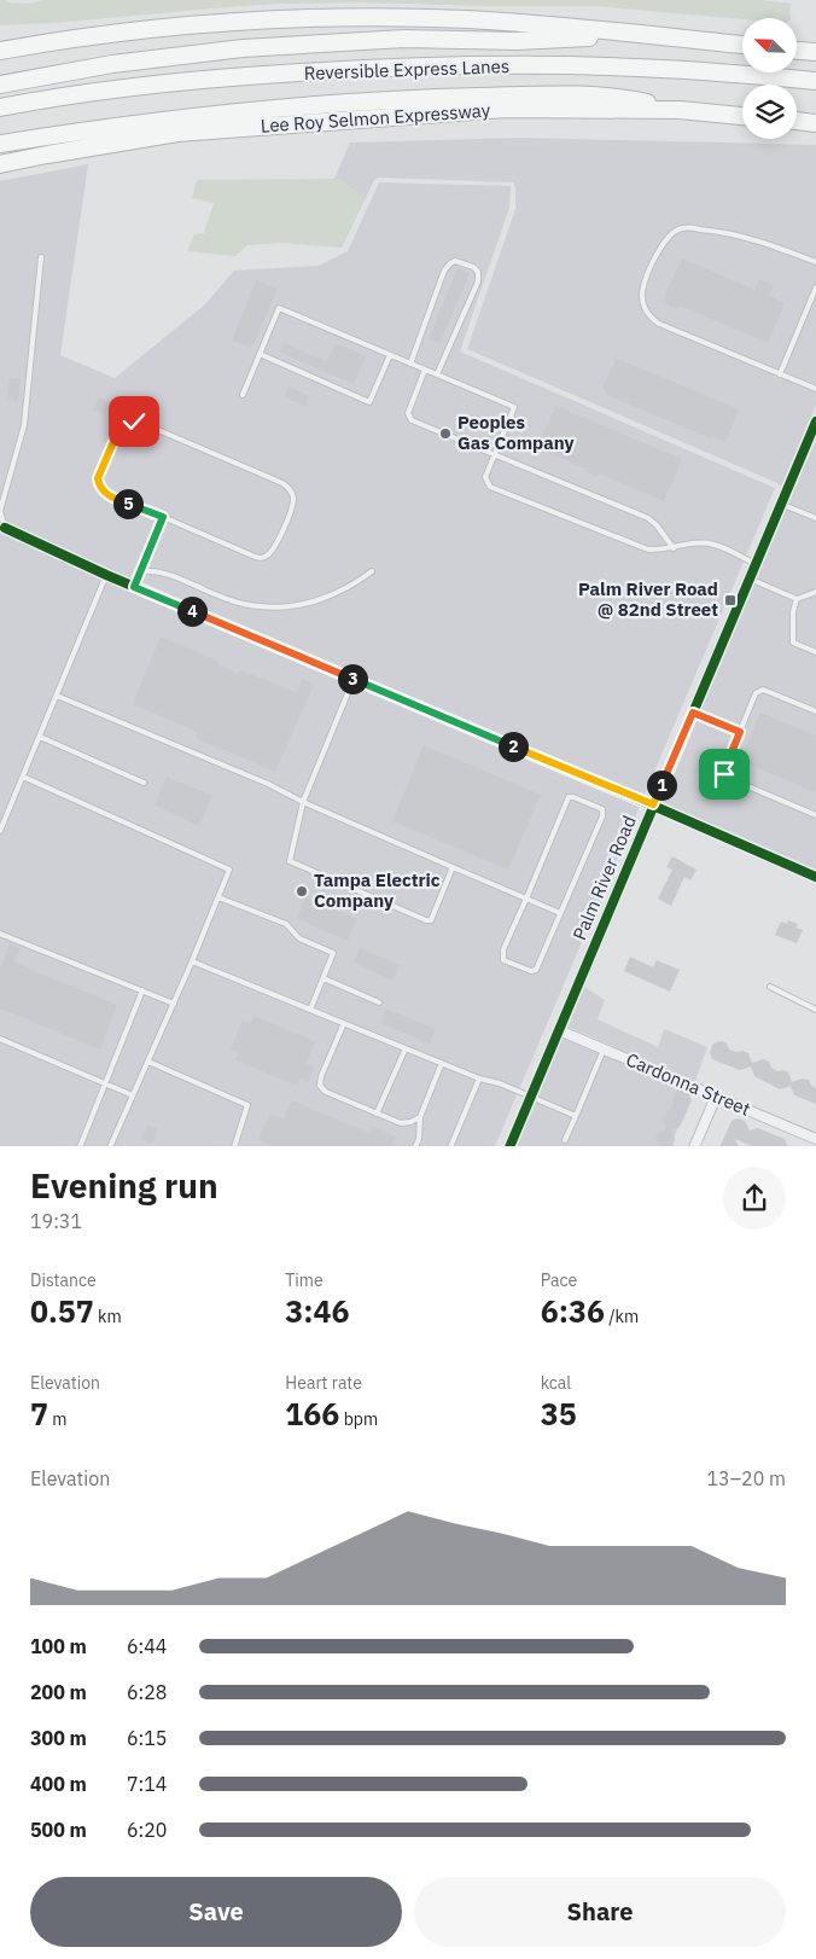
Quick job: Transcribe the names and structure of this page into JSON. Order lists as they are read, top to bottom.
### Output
{
  "streets": {
    "highway": ["Reversible Express Lanes", "Lee Roy Selmon Expressway"],
    "street": ["Palm River Road", "Cardonna Street"]
  },
  "crossings": [
    ["Palm River Road", "Cardonna Street"]
  ],
  "places": {
    "other": ["Peoples Gas Company", "Tampa Electric Company"],
    "transit": ["Palm River Road @ 82nd Street"]
  },
  "north": "top left",
  "page": {
    "pins": [
      "5",
      "4",
      "3",
      "2",
      "1"
    ],
    "heading": ["Evening run", "19:31"],
    "stats": [
      ["Distance", "0.57 km"],
      ["Time", "3:46"],
      ["Pace", "6:36 /km"],
      ["Elevation", "7 m"],
      ["Heart rate", "166 bpm"],
      ["kcal", "35"]
    ],
    "chart": ["Elevation", "13–20 m"],
    "list": [
      {
        "name": "100 m",
        "note": "6:44"
      },
      {
        "name": "200 m",
        "note": "6:28"
      },
      {
        "name": "300 m",
        "note": "6:15"
      },
      {
        "name": "400 m",
        "note": "7:14"
      },
      {
        "name": "500 m",
        "note": "6:20"
      }
    ],
    "buttons": ["Save", "Share"]
  }
}
